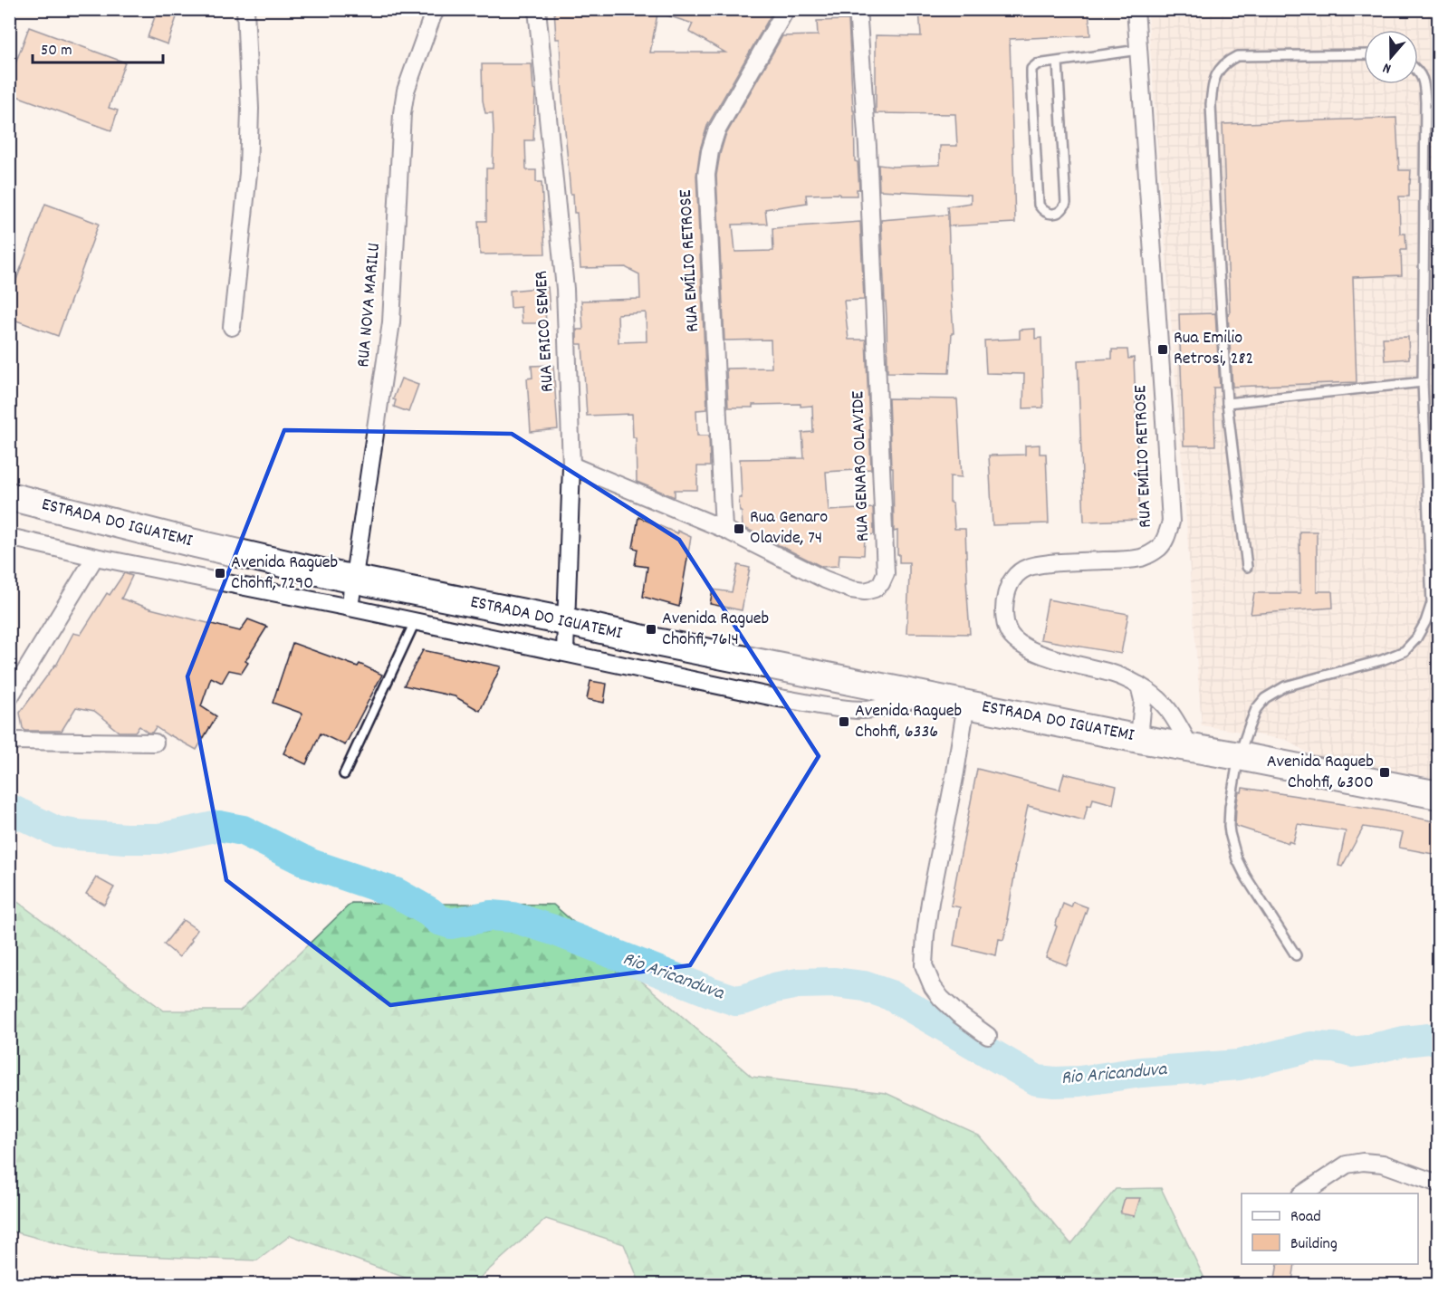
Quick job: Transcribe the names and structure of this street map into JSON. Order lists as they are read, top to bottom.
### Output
{
  "streets": {
    "main road": ["ESTRADA DO IGUATEMI"],
    "street": [
      "RUA EMÍLIO RETROSE",
      "RUA NOVA MARILU",
      "RUA ERICO SEMER",
      "RUA GENARO OLAVIDE"
    ]
  },
  "crossings": [
    ["RUA EMÍLIO RETROSE", "RUA GENARO OLAVIDE"],
    ["RUA EMÍLIO RETROSE", "ESTRADA DO IGUATEMI"],
    ["RUA NOVA MARILU", "ESTRADA DO IGUATEMI"],
    ["RUA ERICO SEMER", "RUA GENARO OLAVIDE"],
    ["RUA ERICO SEMER", "ESTRADA DO IGUATEMI"]
  ],
  "water": ["Rio Aricanduva"],
  "places": {
    "transit": [
      "Rua Emilio Retrosi, 282",
      "Rua Genaro Olavide, 74",
      "Avenida Ragueb Chohfi, 7290",
      "Avenida Ragueb Chohfi, 7614",
      "Avenida Ragueb Chohfi, 6336",
      "Avenida Ragueb Chohfi, 6300"
    ]
  },
  "legend": ["Road", "Building"],
  "scale_bar": "50 m",
  "north": "bottom"
}
